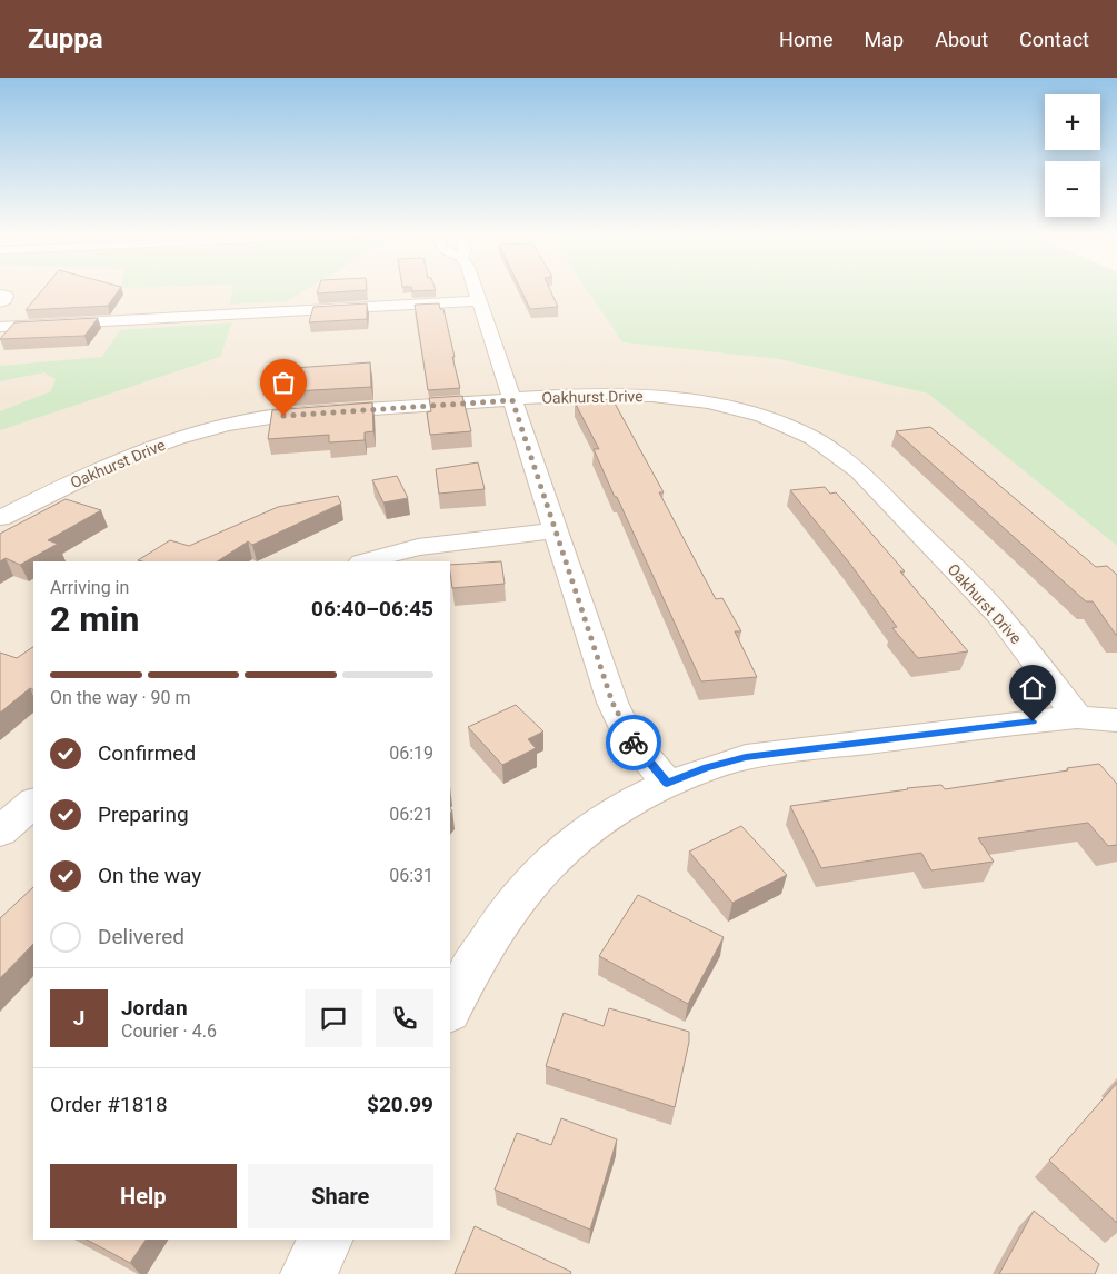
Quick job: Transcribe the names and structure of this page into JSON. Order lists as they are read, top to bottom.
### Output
{
  "streets": {
    "street": ["Oakhurst Drive"]
  },
  "page": {
    "header": "Zuppa",
    "nav": [
      "Home",
      "Map",
      "About",
      "Contact"
    ],
    "map_buttons": ["+", "−"],
    "heading": ["2 min", "Arriving in", "06:40–06:45"],
    "panel": [
      "Jordan",
      "Courier · 4.6",
      "Order #1818",
      "$20.99"
    ],
    "bar": "On the way · 90 m",
    "list": [
      ["Confirmed", "06:19"],
      ["Preparing", "06:21"],
      ["On the way", "06:31"],
      "Delivered"
    ],
    "round": "J",
    "buttons": ["Help", "Share"]
  }
}
